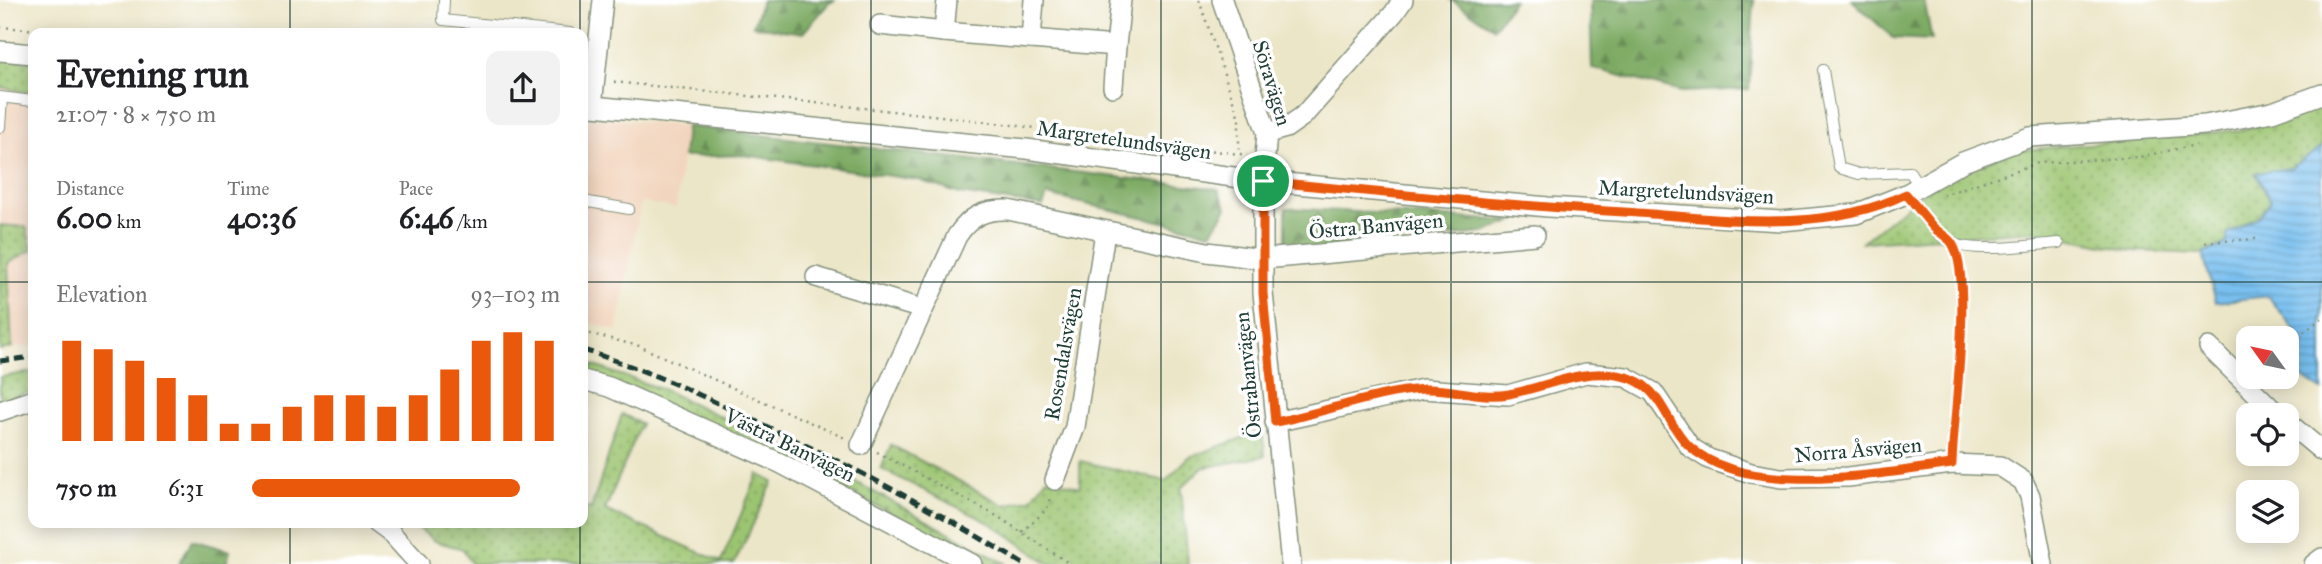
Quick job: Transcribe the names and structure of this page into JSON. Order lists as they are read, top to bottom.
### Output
{
  "streets": {
    "street": [
      "Söravägen",
      "Margretelundsvägen",
      "Östra Banvägen",
      "Rosendalsvägen",
      "Östrabanvägen",
      "Västra Banvägen",
      "Norra Åsvägen"
    ]
  },
  "crossings": [
    ["Söravägen", "Margretelundsvägen"],
    ["Söravägen", "Östrabanvägen"],
    ["Margretelundsvägen", "Östrabanvägen"],
    ["Östra Banvägen", "Östrabanvägen"],
    ["Östrabanvägen", "Norra Åsvägen"]
  ],
  "north": "top left",
  "page": {
    "heading": ["Evening run", "21:07 · 8 × 750 m"],
    "stats": [
      ["Distance", "6.00 km"],
      ["Time", "40:36"],
      ["Pace", "6:46 /km"]
    ],
    "chart": ["Elevation", "93–103 m"],
    "list": [
      {
        "name": "750 m",
        "note": "6:31"
      }
    ]
  }
}
